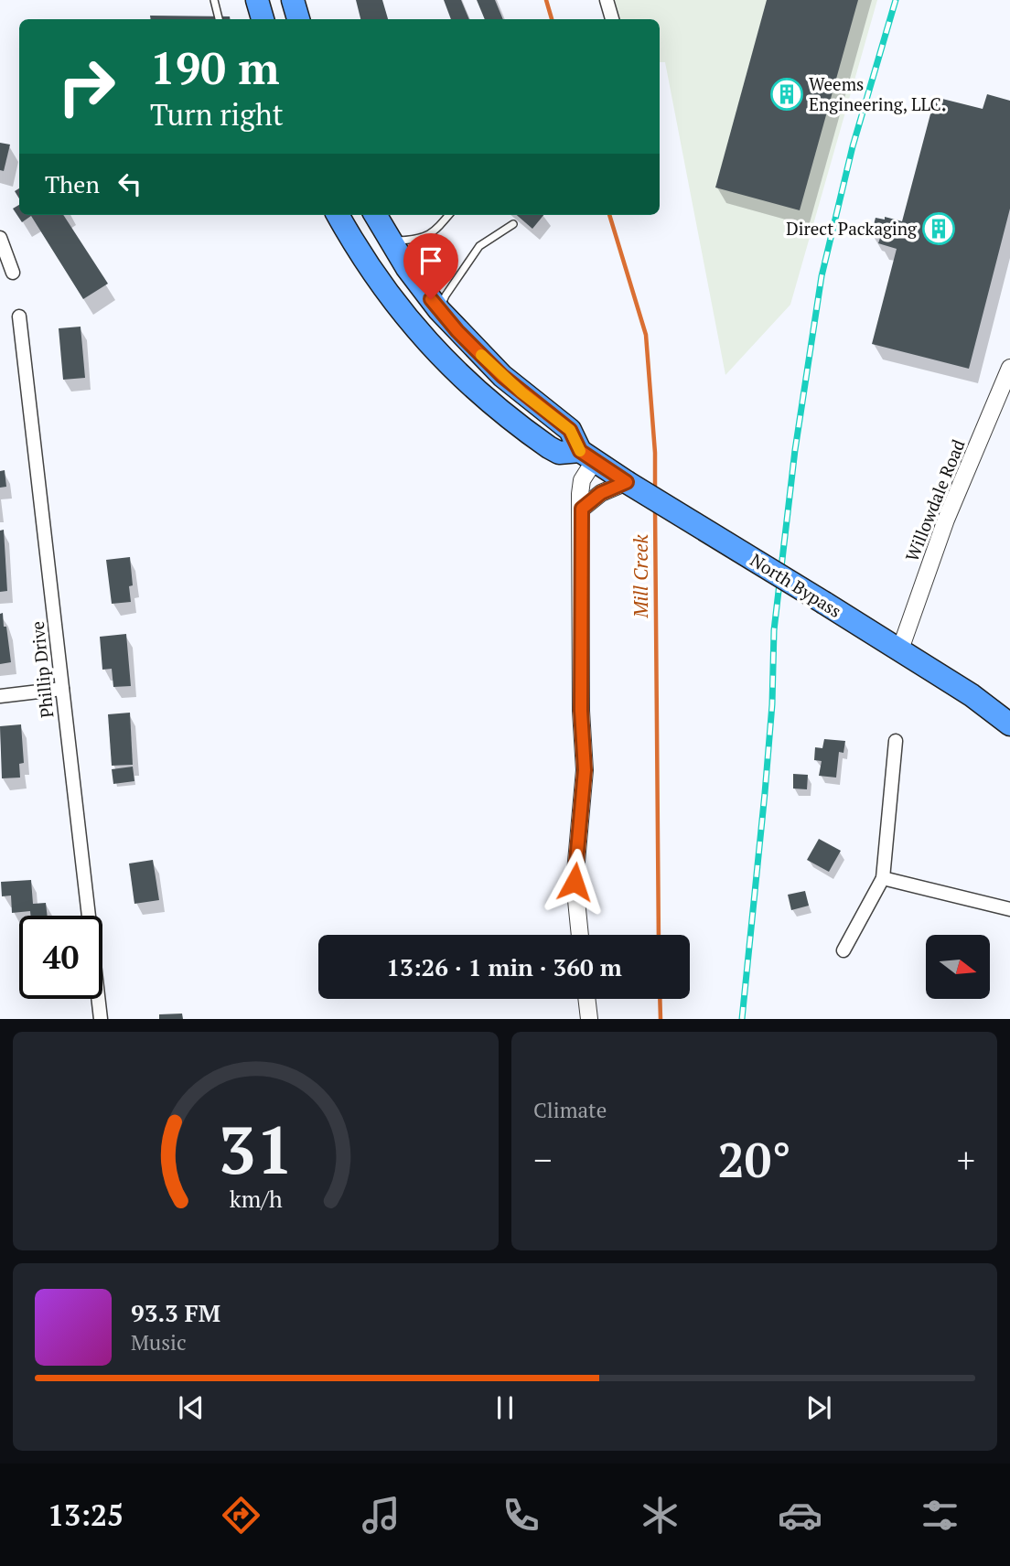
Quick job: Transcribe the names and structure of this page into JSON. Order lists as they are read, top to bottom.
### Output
{
  "streets": {
    "highway": ["North Bypass"],
    "street": ["Willowdale Road", "Phillip Drive"]
  },
  "crossings": [
    ["Willowdale Road", "North Bypass"]
  ],
  "water": ["Mill Creek"],
  "places": {
    "building": ["Weems Engineering, LLC.", "Direct Packaging"]
  },
  "north": "right",
  "page": {
    "turn": ["190 m", "Turn right"],
    "then": "Then",
    "limit": "40",
    "trip": "13:26 · 1 min · 360 m",
    "tile": "Climate",
    "heat": ["−", "20°", "+"],
    "song": ["93.3 FM", "Music"],
    "tabs": "13:25",
    "gauge": ["31", "km/h"]
  }
}
